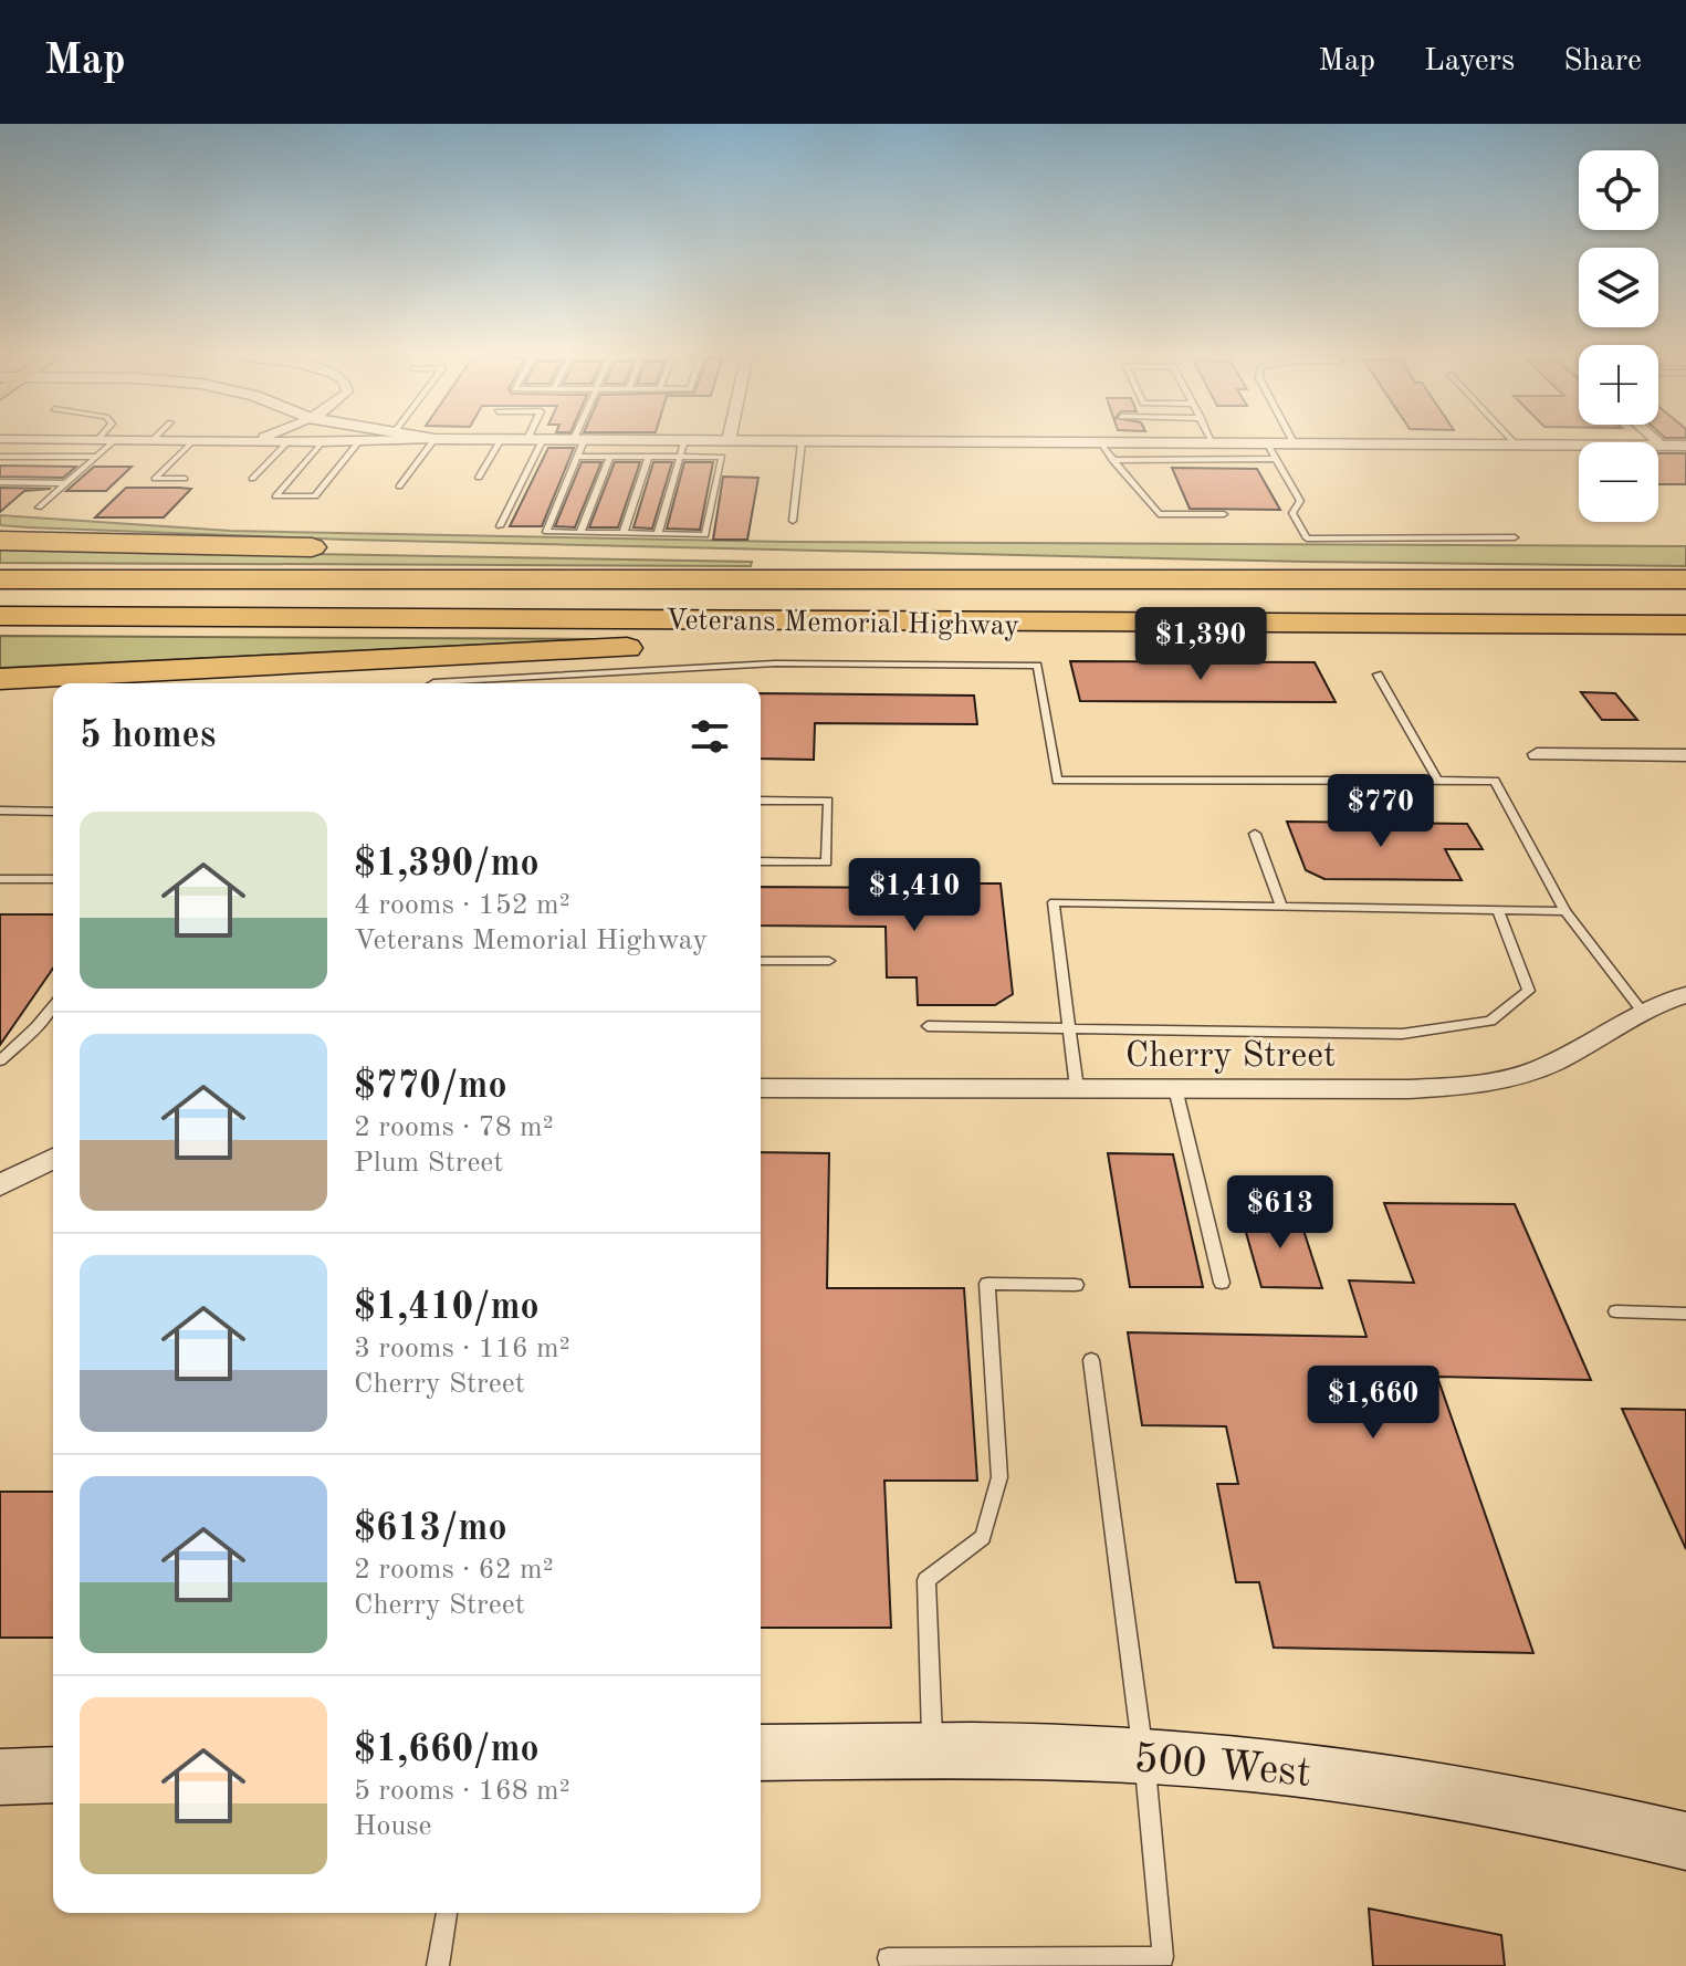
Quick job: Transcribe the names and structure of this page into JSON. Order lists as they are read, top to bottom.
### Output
{
  "streets": {
    "highway": ["Veterans Memorial Highway"],
    "main road": ["500 West"],
    "street": ["Cherry Street"]
  },
  "page": {
    "header": "Map",
    "nav": ["Map", "Layers", "Share"],
    "map_buttons": ["+", "−"],
    "price": [
      "$1,390",
      "$770",
      "$1,410",
      "$613",
      "$1,660"
    ],
    "heading": "5 homes",
    "list": [
      {
        "name": "$1,390/mo",
        "note": "4 rooms · 152 m² · Veterans Memorial Highway"
      },
      {
        "name": "$770/mo",
        "note": "2 rooms · 78 m² · Plum Street"
      },
      {
        "name": "$1,410/mo",
        "note": "3 rooms · 116 m² · Cherry Street"
      },
      {
        "name": "$613/mo",
        "note": "2 rooms · 62 m² · Cherry Street"
      },
      {
        "name": "$1,660/mo",
        "note": "5 rooms · 168 m² · House"
      }
    ]
  }
}
